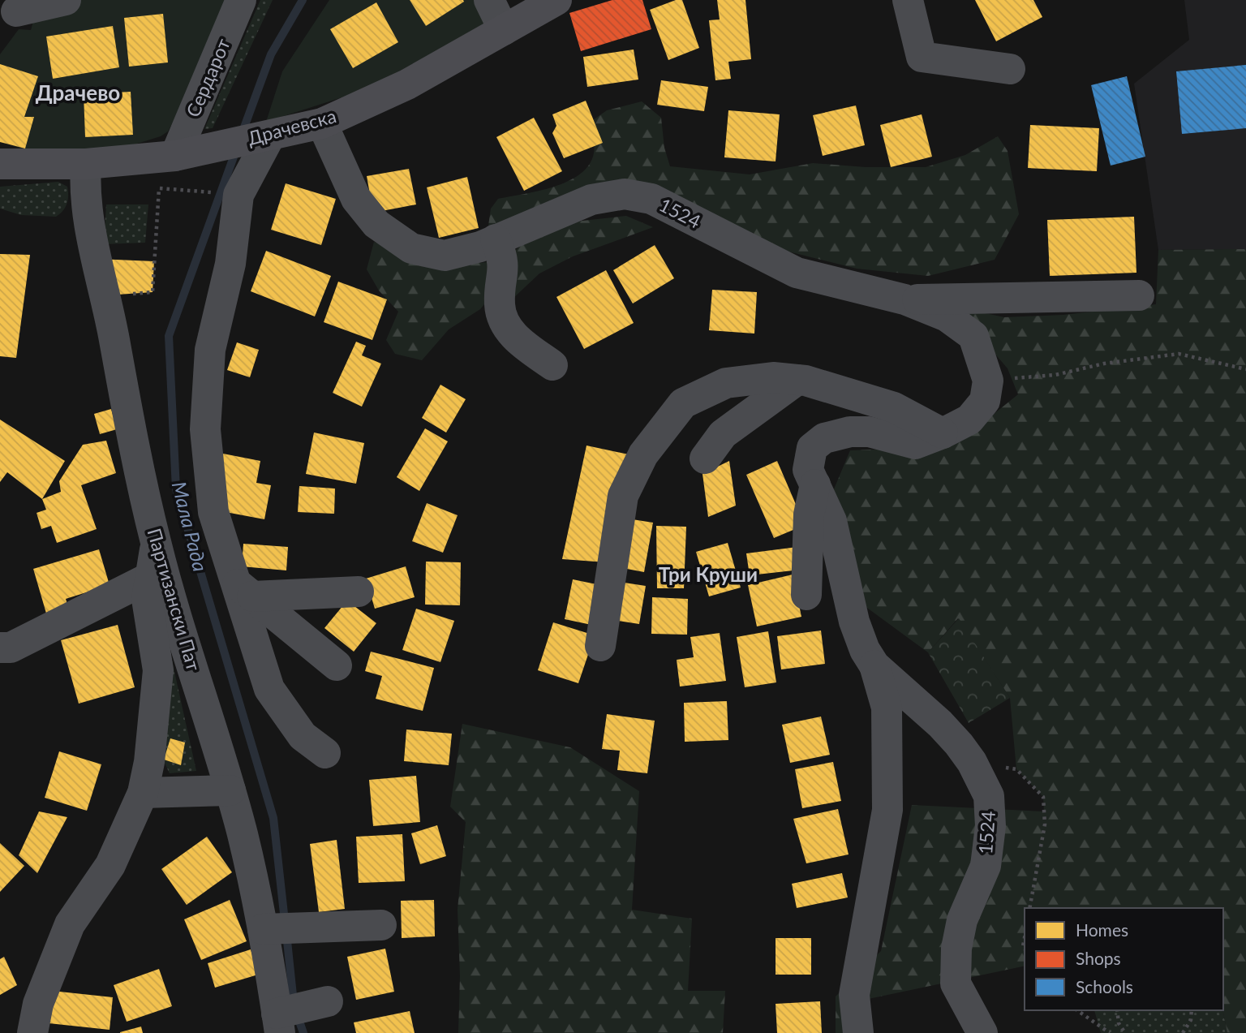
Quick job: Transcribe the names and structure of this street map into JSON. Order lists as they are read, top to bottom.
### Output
{
  "streets": {
    "main road": ["Драчевска"],
    "street": ["Сердарот", "1524", "Партизански Пат"]
  },
  "crossings": [
    ["Сердарот", "Драчевска"],
    ["Драчевска", "1524"],
    ["Драчевска", "Партизански Пат"]
  ],
  "districts": ["Драчево", "Три Круши"],
  "water": ["Мала Рада"],
  "legend": ["Homes", "Shops", "Schools"]
}
